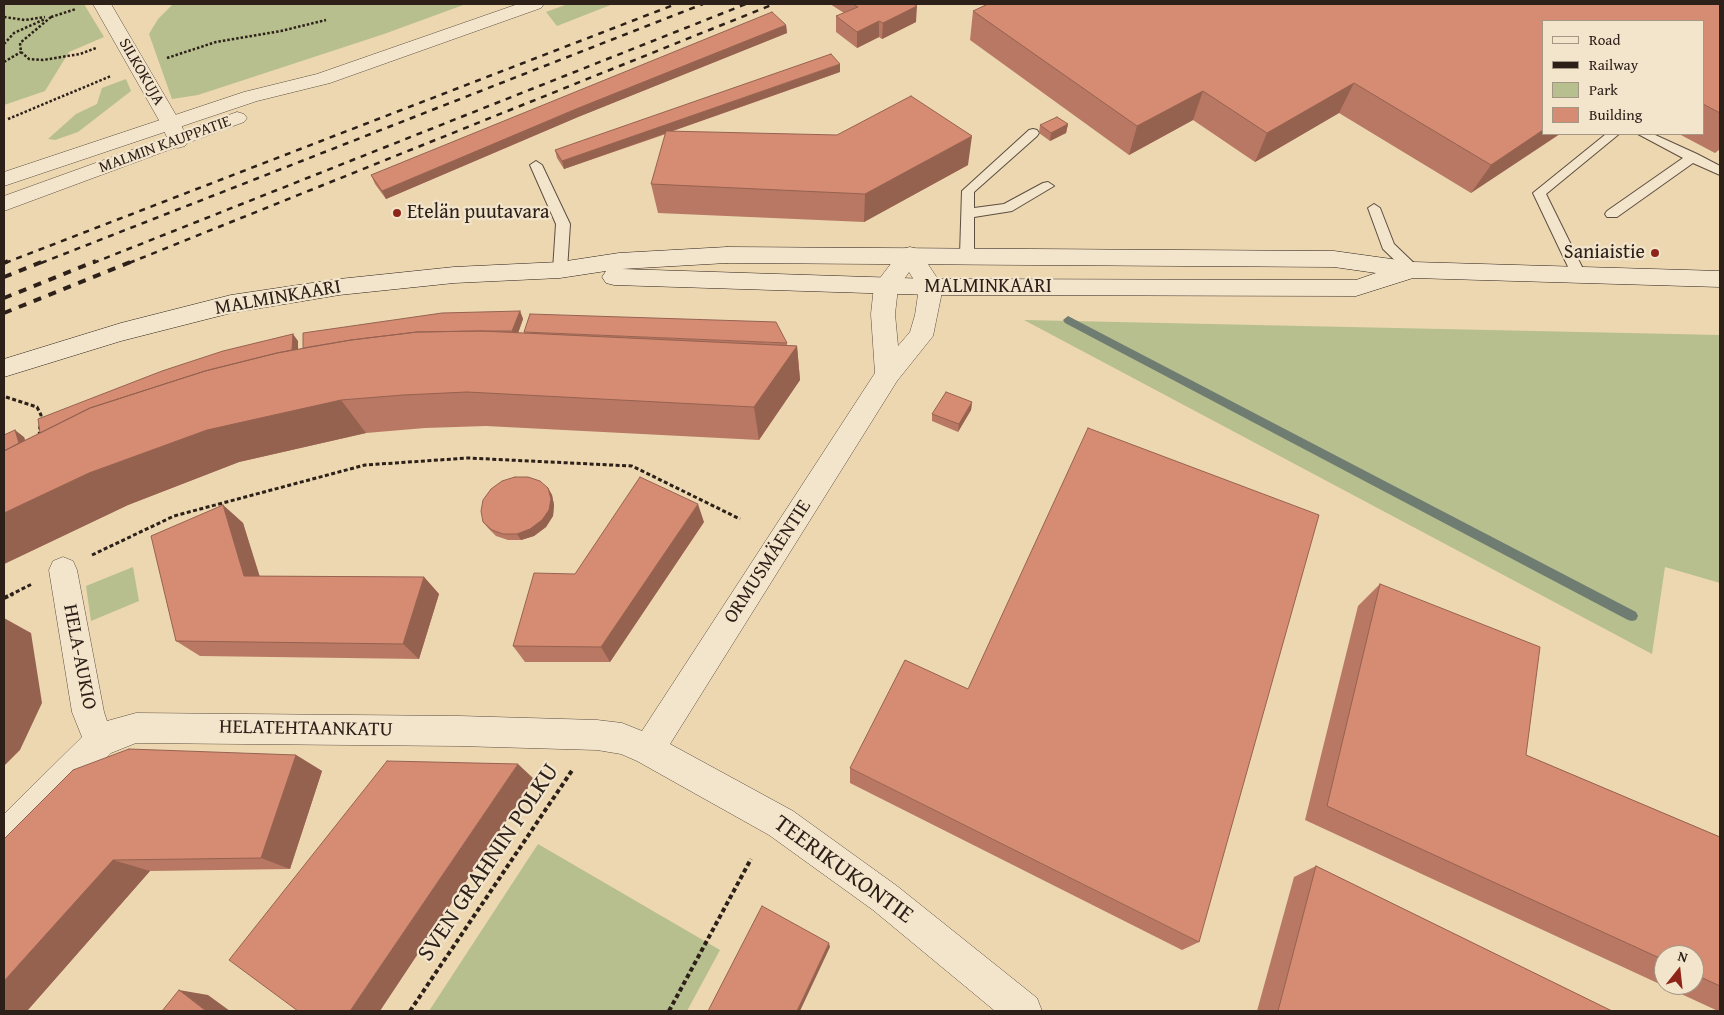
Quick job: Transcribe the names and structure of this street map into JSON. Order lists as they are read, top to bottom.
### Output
{
  "streets": {
    "street": [
      "SILKOKUJA",
      "MALMIN KAUPPATIE",
      "MALMINKAARI",
      "ORMUSMÄENTIE",
      "HELA-AUKIO",
      "HELATEHTAANKATU",
      "TEERIKUKONTIE"
    ],
    "path": ["SVEN GRAHNIN POLKU"]
  },
  "crossings": [
    ["SILKOKUJA", "MALMIN KAUPPATIE"],
    ["MALMINKAARI", "ORMUSMÄENTIE"],
    ["ORMUSMÄENTIE", "HELATEHTAANKATU"],
    ["ORMUSMÄENTIE", "TEERIKUKONTIE"],
    ["HELA-AUKIO", "HELATEHTAANKATU"],
    ["HELATEHTAANKATU", "SVEN GRAHNIN POLKU"],
    ["HELATEHTAANKATU", "TEERIKUKONTIE"]
  ],
  "places": ["Etelän puutavara", "Saniaistie"],
  "legend": [
    "Road",
    "Railway",
    "Park",
    "Building"
  ],
  "north": "top"
}
